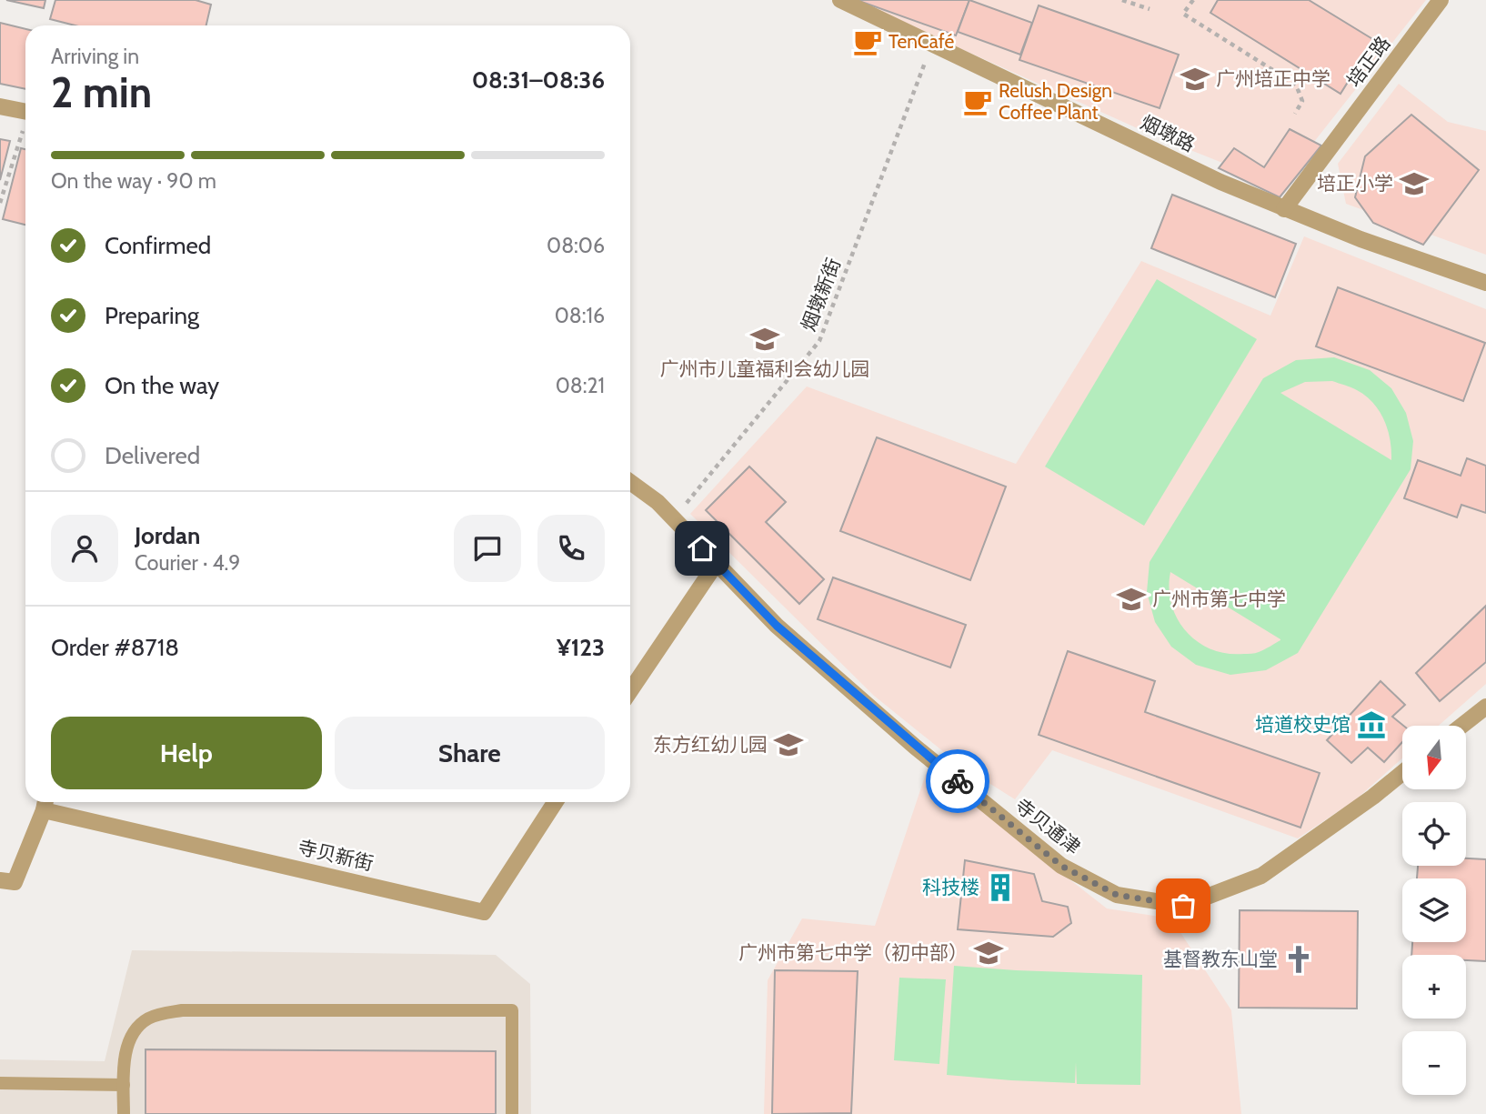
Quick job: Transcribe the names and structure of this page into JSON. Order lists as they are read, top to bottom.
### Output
{
  "streets": {
    "street": [
      "培正路",
      "烟墩路",
      "寺贝通津",
      "寺贝新街"
    ],
    "path": ["烟墩新街"]
  },
  "crossings": [
    ["培正路", "烟墩路"],
    ["烟墩路", "烟墩新街"],
    ["烟墩新街", "寺贝通津"]
  ],
  "places": {
    "cafe": ["TenCafé", "Relush Design Coffee Plant"],
    "school or university": [
      "广州培正中学",
      "培正小学",
      "广州市儿童福利会幼儿园",
      "广州市第七中学",
      "东方红幼儿园",
      "广州市第七中学（初中部）"
    ],
    "museum": ["培道校史馆"],
    "building": ["科技楼"],
    "church": ["基督教东山堂"]
  },
  "north": "bottom",
  "page": {
    "heading": ["2 min", "Arriving in", "08:31–08:36"],
    "panel": [
      "Jordan",
      "Courier · 4.9",
      "Order #8718",
      "¥123"
    ],
    "bar": "On the way · 90 m",
    "list": [
      ["Confirmed", "08:06"],
      ["Preparing", "08:16"],
      ["On the way", "08:21"],
      "Delivered"
    ],
    "buttons": ["Help", "Share"],
    "map_buttons": ["+", "−"]
  }
}
